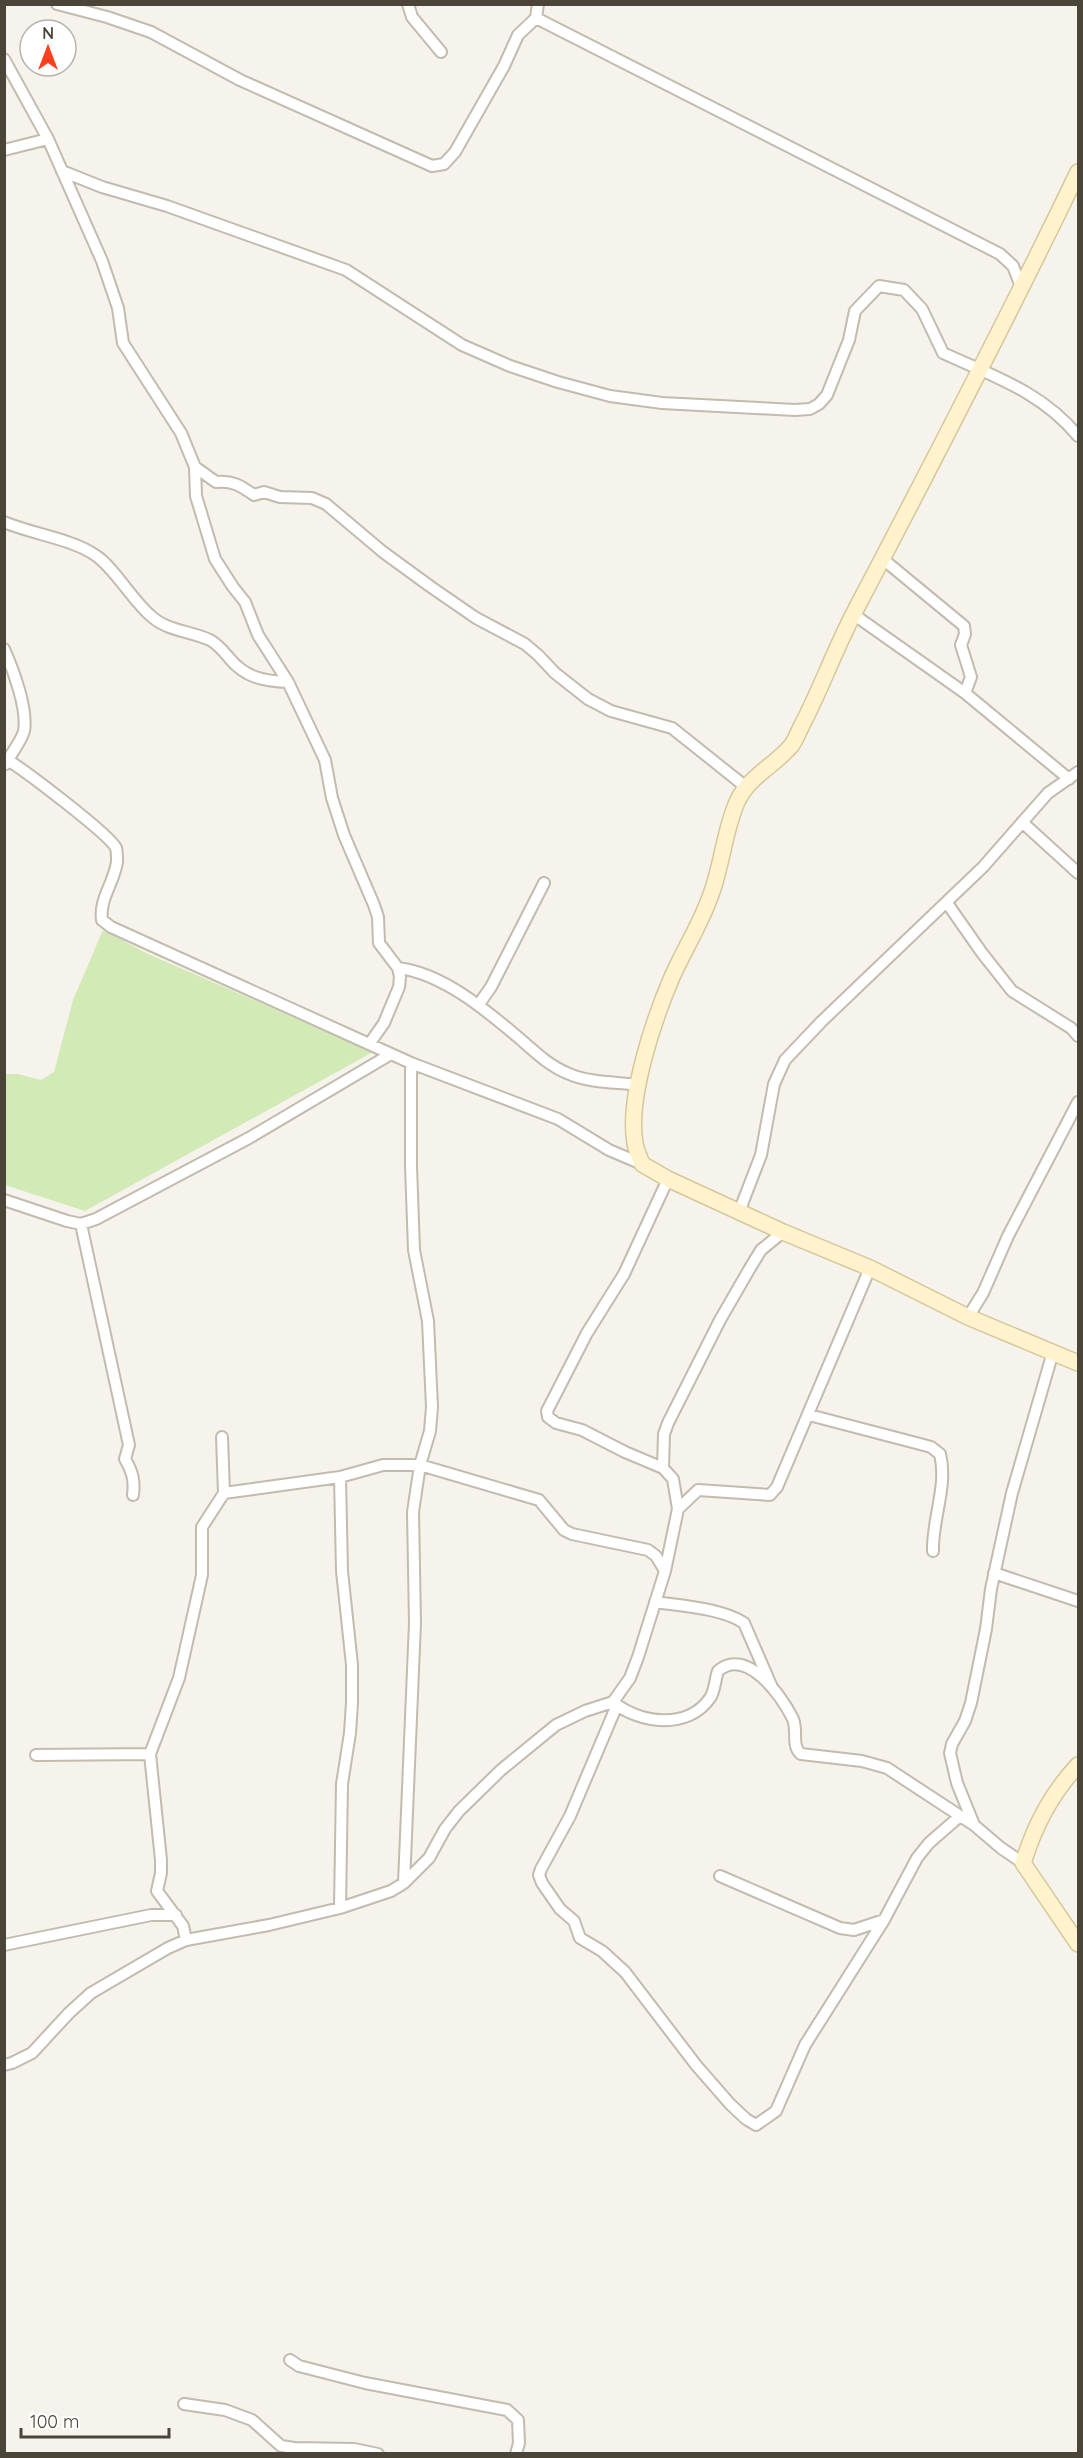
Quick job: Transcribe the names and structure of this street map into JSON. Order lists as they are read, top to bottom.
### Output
{
  "scale_bar": "100 m",
  "north": "top"
}
